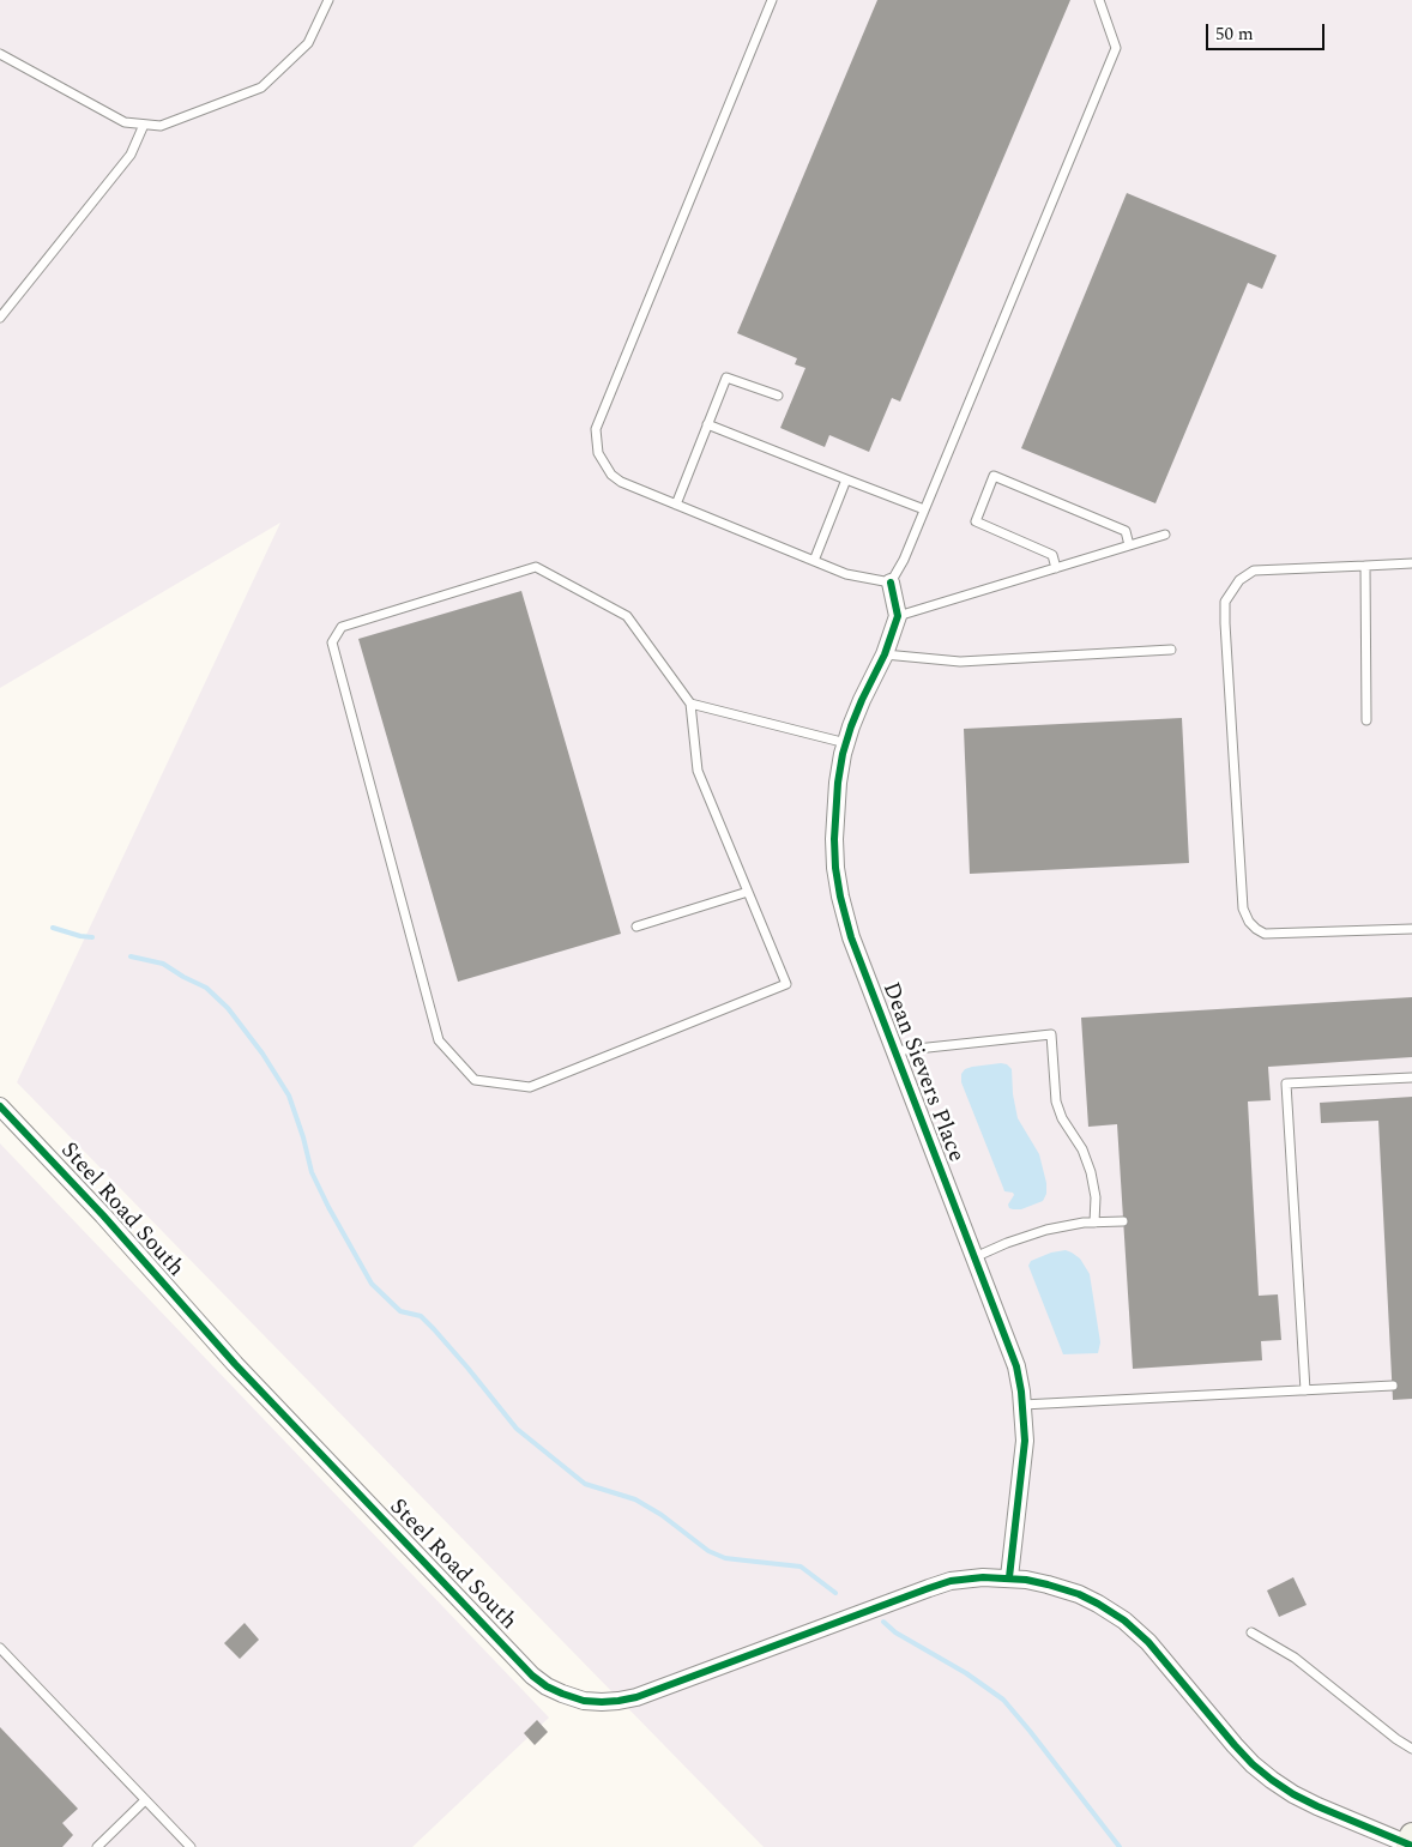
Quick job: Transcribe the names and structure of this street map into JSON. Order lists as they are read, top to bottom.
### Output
{
  "streets": {
    "street": ["Dean Sievers Place", "Steel Road South"]
  },
  "crossings": [
    ["Dean Sievers Place", "Steel Road South"]
  ],
  "scale_bar": "50 m"
}
